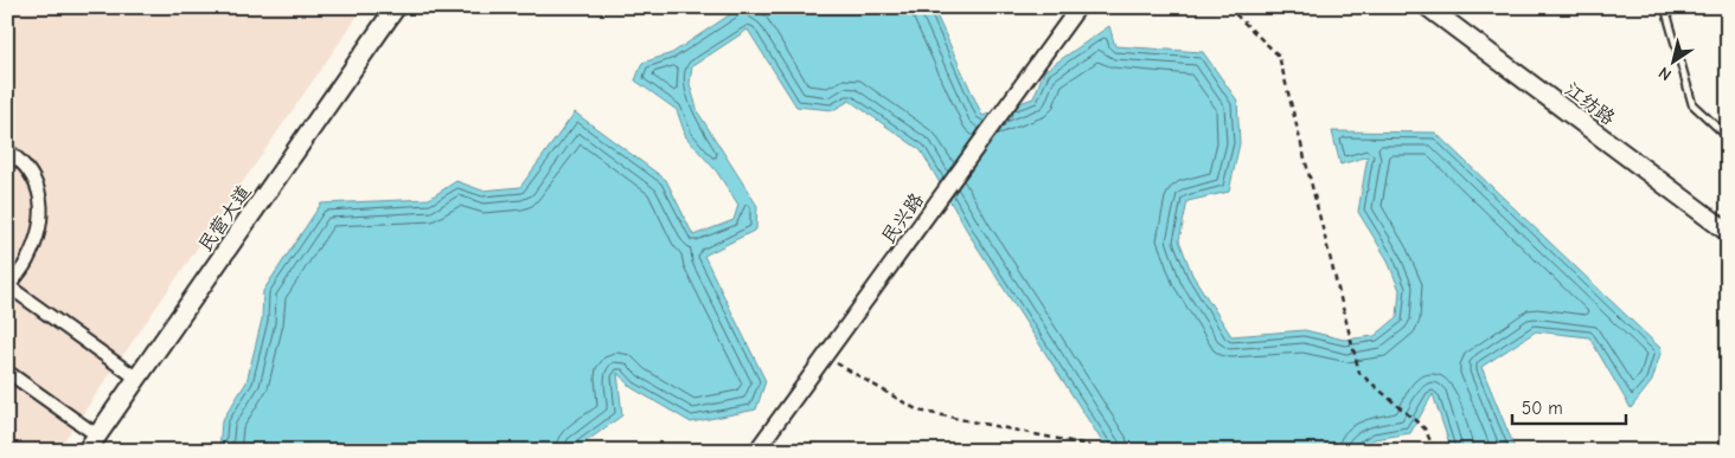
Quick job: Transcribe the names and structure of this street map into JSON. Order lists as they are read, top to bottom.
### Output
{
  "streets": {
    "main road": ["江纺路", "民营大道"],
    "street": ["民兴路"]
  },
  "scale_bar": "50 m",
  "north": "bottom left"
}
